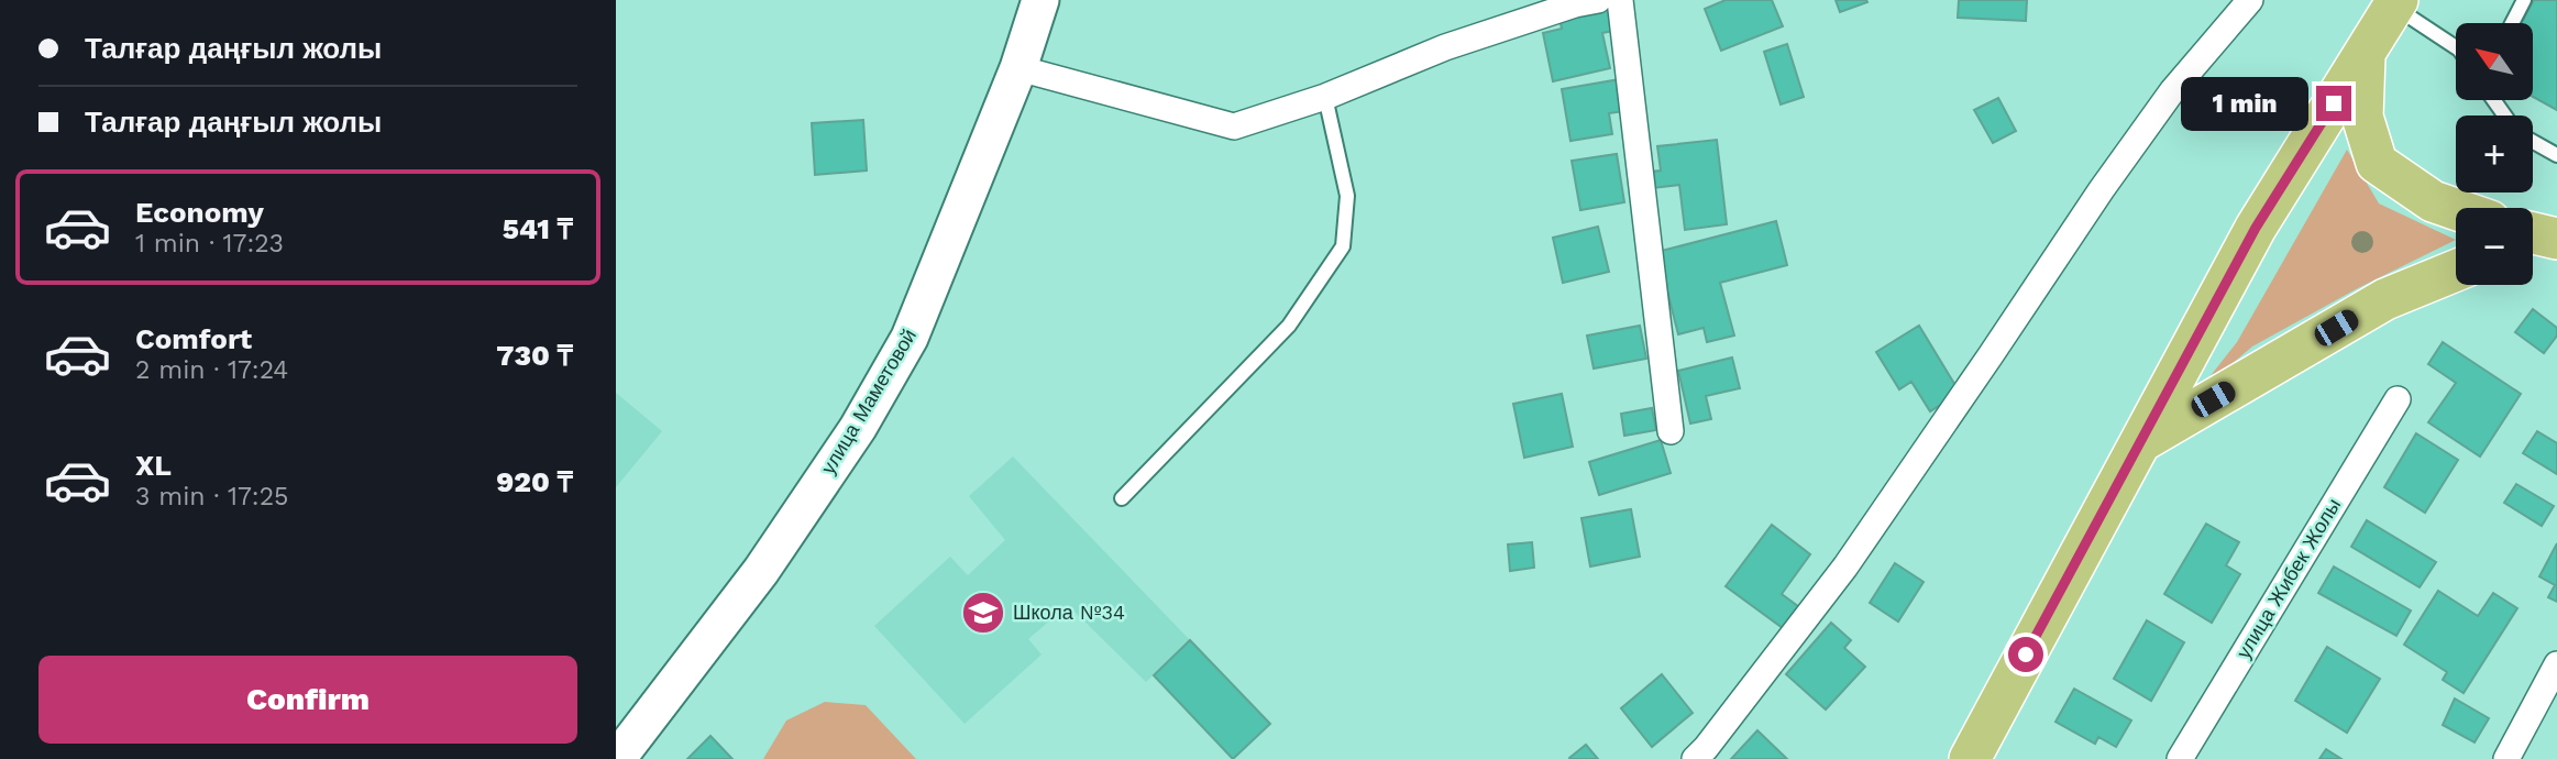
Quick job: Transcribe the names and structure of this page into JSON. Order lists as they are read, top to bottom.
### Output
{
  "streets": {
    "street": ["улица Маметовой", "улица Жибек Жолы"]
  },
  "places": {
    "school or university": ["Школа №34"]
  },
  "north": "top left",
  "page": {
    "banner": ["Талғар даңғыл жолы", "Талғар даңғыл жолы"],
    "map_buttons": ["+", "−"],
    "bubble": "1 min",
    "list": [
      {
        "name": "Economy",
        "note": "1 min · 17:23",
        "value": "541 ₸"
      },
      {
        "name": "Comfort",
        "note": "2 min · 17:24",
        "value": "730 ₸"
      },
      {
        "name": "XL",
        "note": "3 min · 17:25",
        "value": "920 ₸"
      }
    ],
    "buttons": "Confirm"
  }
}
